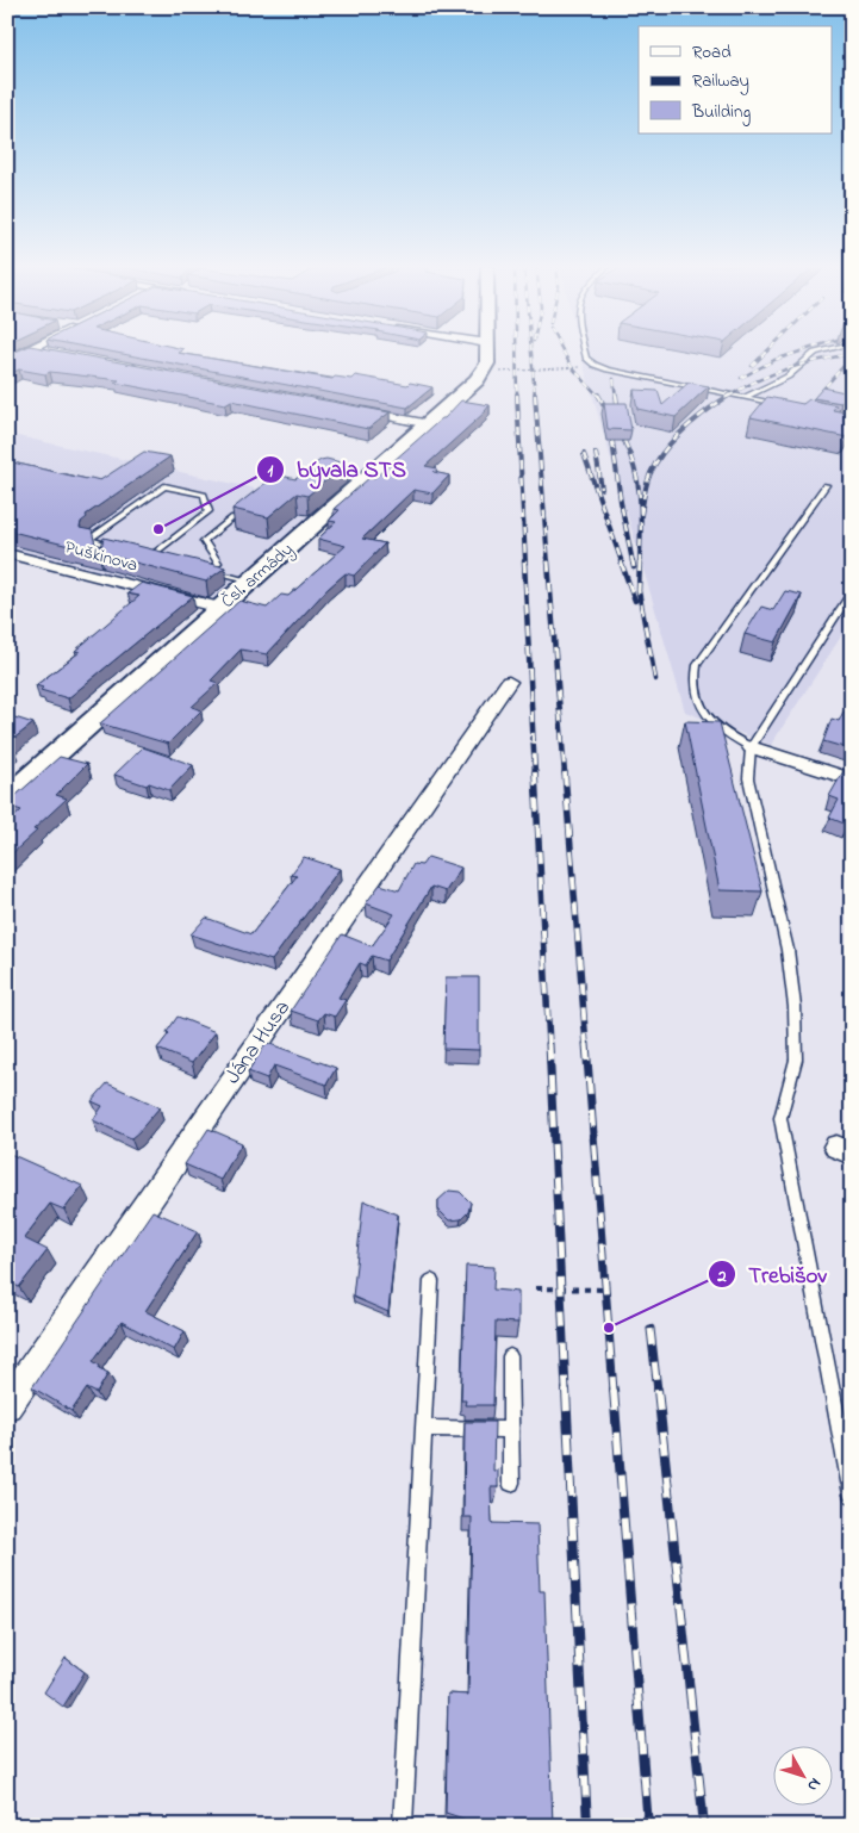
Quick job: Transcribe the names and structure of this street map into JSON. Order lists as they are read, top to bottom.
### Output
{
  "streets": {
    "street": ["Puškinova", "Čsl. armády", "Jána Husa"]
  },
  "crossings": [
    ["Puškinova", "Čsl. armády"]
  ],
  "places": ["bývala STS", "Trebišov"],
  "legend": ["Road", "Railway", "Building"],
  "north": "bottom right"
}
